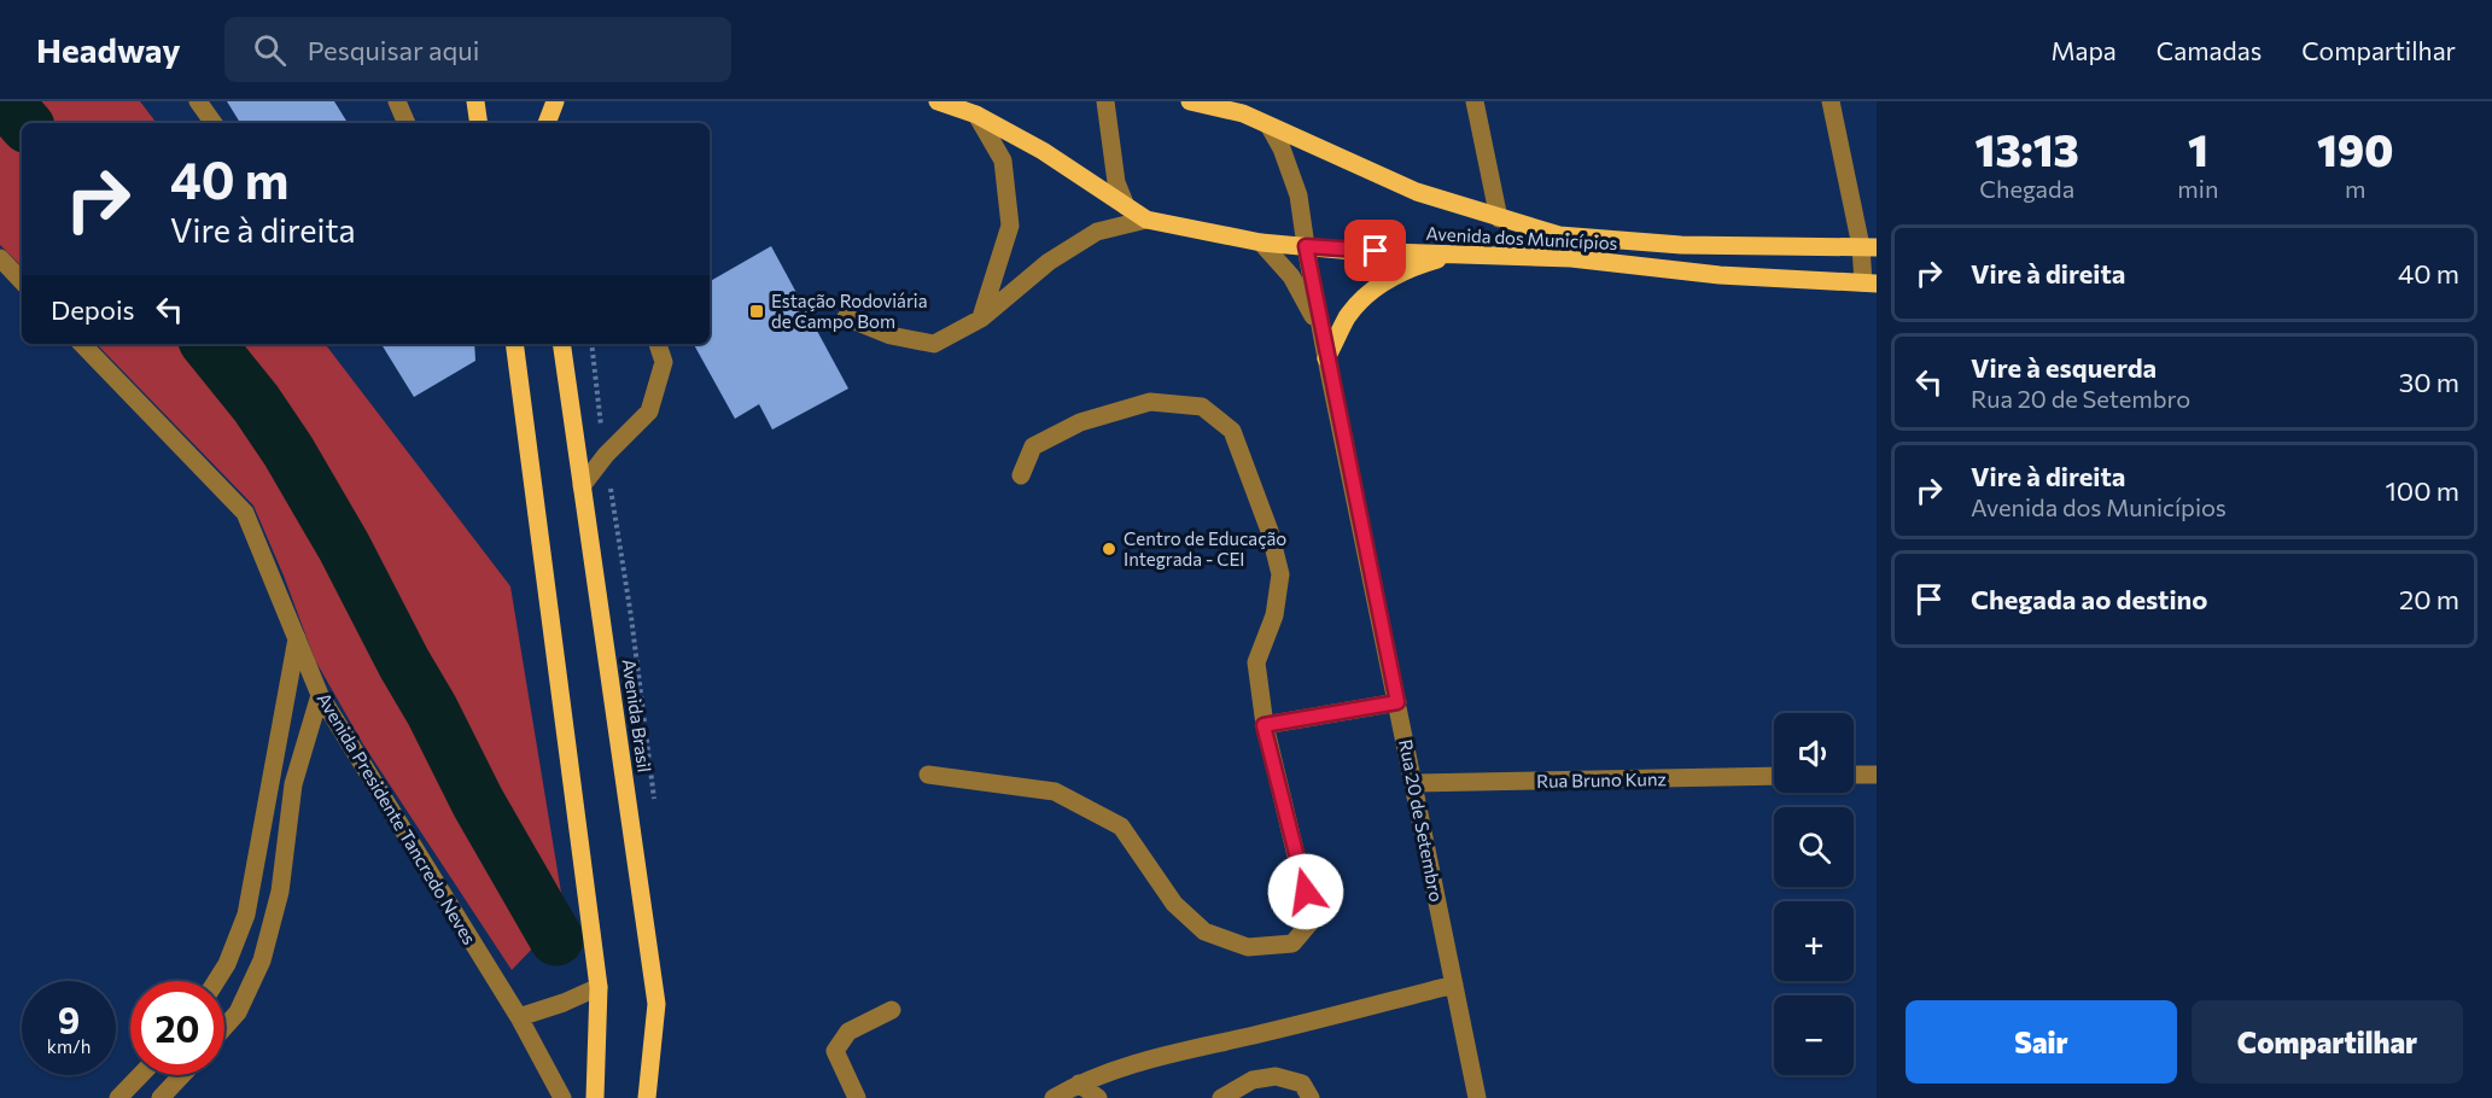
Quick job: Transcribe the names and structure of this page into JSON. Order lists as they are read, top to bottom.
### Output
{
  "streets": {
    "main road": ["Avenida dos Municípios", "Avenida Brasil"],
    "street": ["Rua Bruno Kunz", "Avenida Presidente Tancredo Neves", "Rua 20 de Setembro"]
  },
  "crossings": [
    ["Avenida dos Municípios", "Rua 20 de Setembro"],
    ["Rua Bruno Kunz", "Rua 20 de Setembro"]
  ],
  "places": {
    "transit": ["Estação Rodoviária de Campo Bom"],
    "other": ["Centro de Educação Integrada - CEI"]
  },
  "page": {
    "header": "Headway",
    "search": "Pesquisar aqui",
    "nav": ["Mapa", "Camadas", "Compartilhar"],
    "eta": [
      "13:13",
      "Chegada",
      "1",
      "min",
      "190",
      "m"
    ],
    "turn": ["40 m", "Vire à direita"],
    "list": [
      {
        "name": "Vire à direita",
        "value": "40 m"
      },
      {
        "name": "Vire à esquerda",
        "note": "Rua 20 de Setembro",
        "value": "30 m"
      },
      {
        "name": "Vire à direita",
        "note": "Avenida dos Municípios",
        "value": "100 m"
      },
      {
        "name": "Chegada ao destino",
        "value": "20 m"
      }
    ],
    "then": "Depois",
    "map_buttons": ["+", "−"],
    "speed": "9 km/h",
    "limit": "20",
    "buttons": ["Sair", "Compartilhar"]
  }
}
